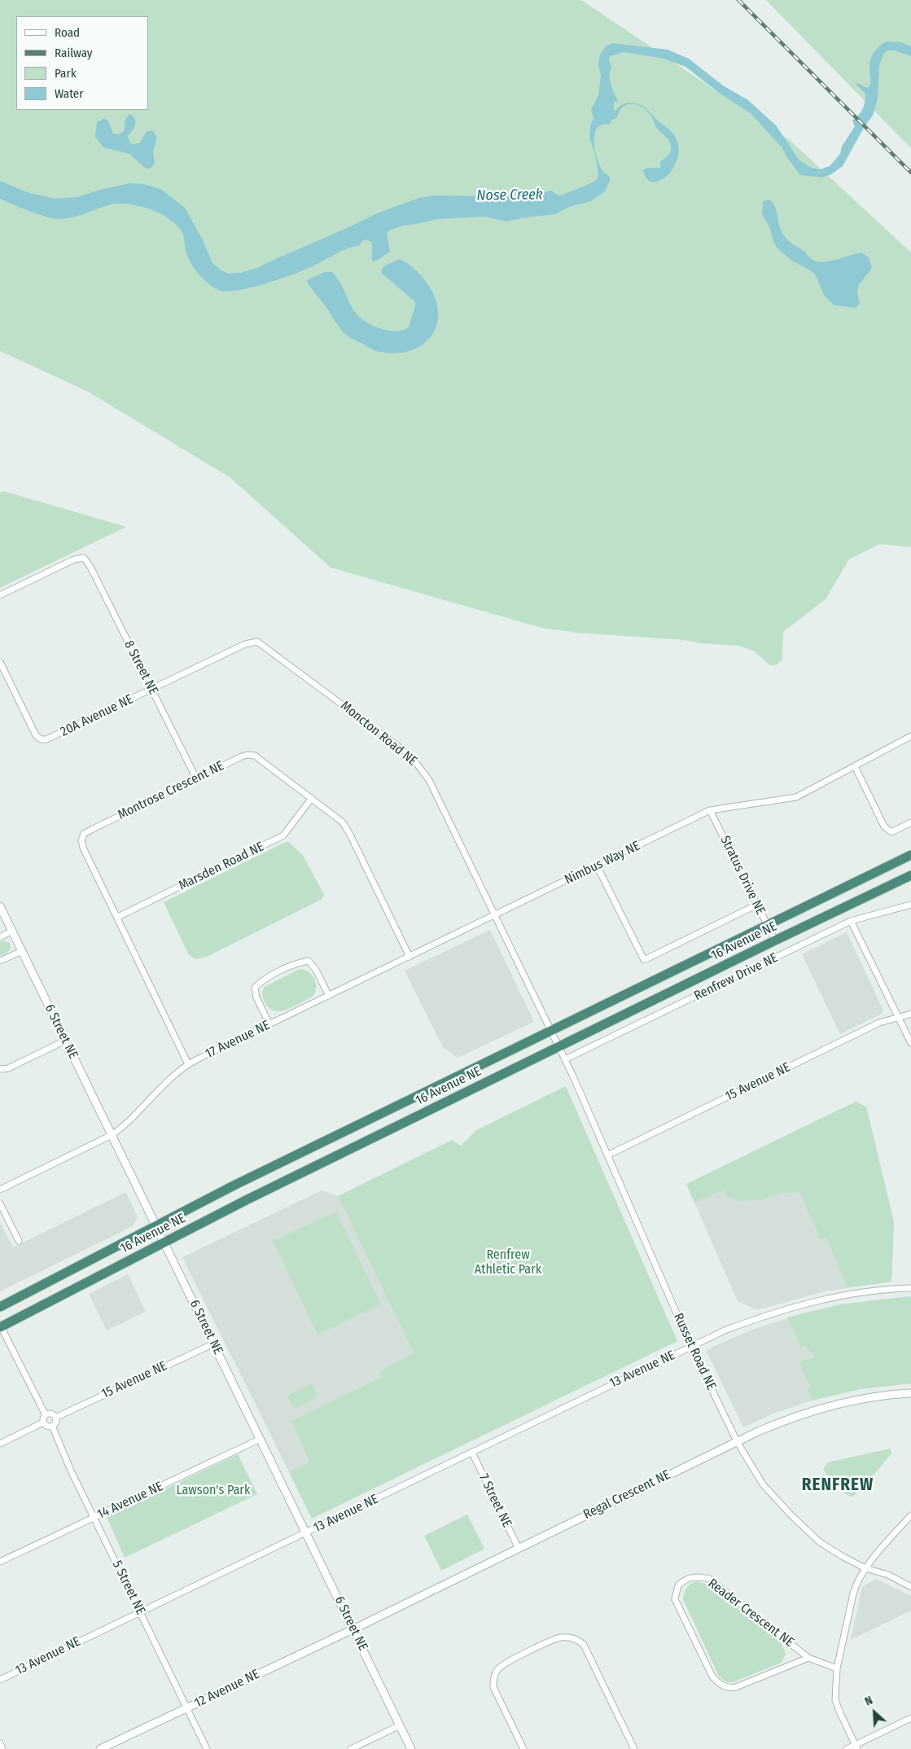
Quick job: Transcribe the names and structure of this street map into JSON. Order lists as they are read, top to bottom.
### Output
{
  "streets": {
    "highway": ["16 Avenue NE"],
    "street": [
      "8 Street NE",
      "20A Avenue NE",
      "Moncton Road NE",
      "Montrose Crescent NE",
      "Nimbus Way NE",
      "Marsden Road NE",
      "Stratus Drive NE",
      "Renfrew Drive NE",
      "6 Street NE",
      "17 Avenue NE",
      "15 Avenue NE",
      "Russet Road NE",
      "13 Avenue NE",
      "Regal Crescent NE",
      "14 Avenue NE",
      "7 Street NE",
      "5 Street NE",
      "Reader Crescent NE",
      "12 Avenue NE"
    ]
  },
  "crossings": [
    ["8 Street NE", "20A Avenue NE"],
    ["8 Street NE", "Moncton Road NE"],
    ["8 Street NE", "Montrose Crescent NE"],
    ["20A Avenue NE", "Moncton Road NE"],
    ["Moncton Road NE", "Nimbus Way NE"],
    ["Moncton Road NE", "16 Avenue NE"],
    ["Moncton Road NE", "17 Avenue NE"],
    ["Moncton Road NE", "Russet Road NE"],
    ["Montrose Crescent NE", "Marsden Road NE"],
    ["Montrose Crescent NE", "17 Avenue NE"],
    ["Nimbus Way NE", "Stratus Drive NE"],
    ["Nimbus Way NE", "17 Avenue NE"],
    ["Stratus Drive NE", "16 Avenue NE"],
    ["16 Avenue NE", "6 Street NE"],
    ["16 Avenue NE", "Russet Road NE"],
    ["Renfrew Drive NE", "Russet Road NE"],
    ["6 Street NE", "17 Avenue NE"],
    ["6 Street NE", "15 Avenue NE"],
    ["6 Street NE", "13 Avenue NE"],
    ["6 Street NE", "Regal Crescent NE"],
    ["6 Street NE", "14 Avenue NE"],
    ["6 Street NE", "12 Avenue NE"],
    ["15 Avenue NE", "Russet Road NE"],
    ["15 Avenue NE", "5 Street NE"],
    ["Russet Road NE", "13 Avenue NE"],
    ["Russet Road NE", "Regal Crescent NE"],
    ["13 Avenue NE", "7 Street NE"],
    ["13 Avenue NE", "5 Street NE"],
    ["Regal Crescent NE", "7 Street NE"],
    ["Regal Crescent NE", "12 Avenue NE"],
    ["14 Avenue NE", "5 Street NE"],
    ["5 Street NE", "12 Avenue NE"]
  ],
  "districts": ["RENFREW"],
  "water": ["Nose Creek"],
  "parks": ["Renfrew Athletic Park", "Lawson's Park"],
  "legend": [
    "Road",
    "Railway",
    "Park",
    "Water"
  ],
  "north": "top left"
}
